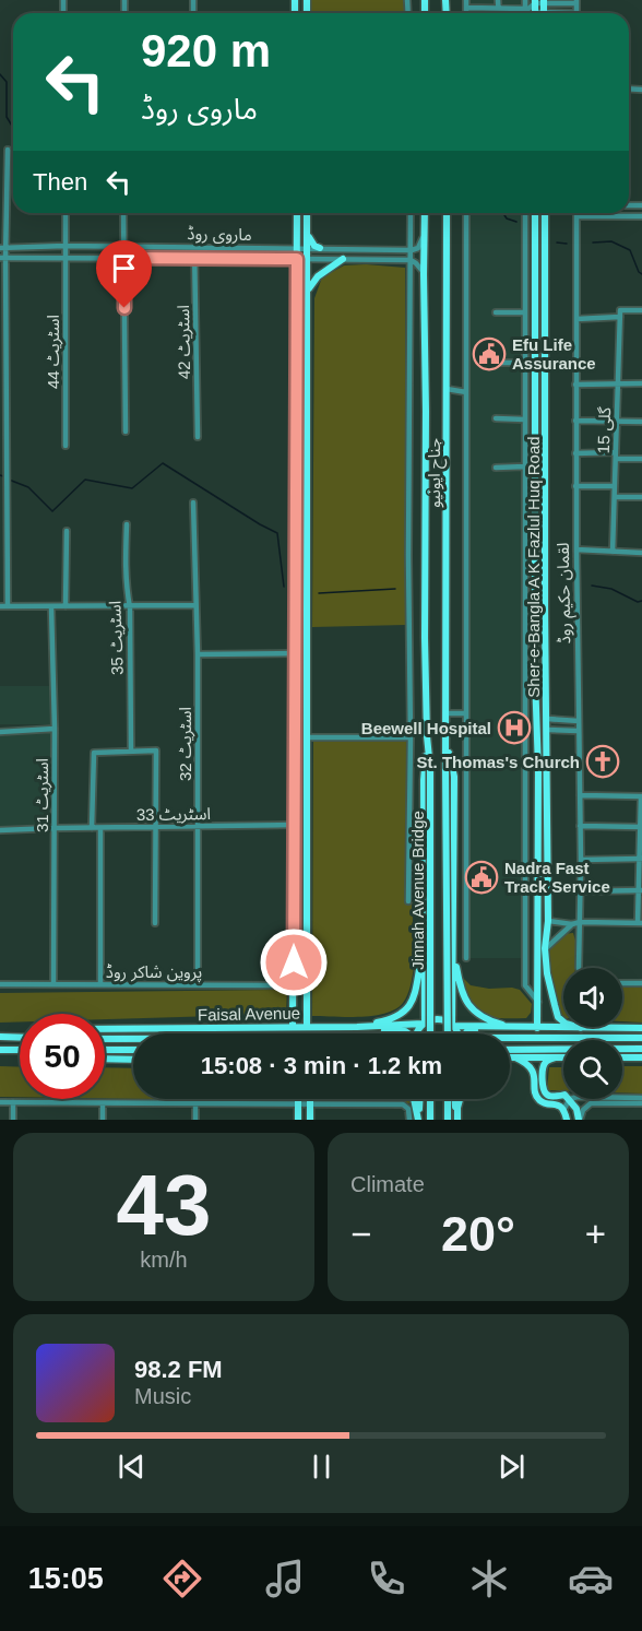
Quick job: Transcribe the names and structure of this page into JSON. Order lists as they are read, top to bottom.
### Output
{
  "streets": {
    "main road": [
      "جناح ایونیو",
      "Sher-e-Bangla A K Fazlul Huq Road",
      "Jinnah Avenue Bridge",
      "Faisal Avenue"
    ],
    "street": [
      "ماروی روڈ",
      "اسٹریٹ 42",
      "اسٹریٹ 44",
      "گلی 15",
      "لقمان حکیم روڈ",
      "اسٹریٹ 35",
      "اسٹریٹ 32",
      "اسٹریٹ 31",
      "اسٹریٹ 33",
      "پروین شاکر روڈ"
    ]
  },
  "crossings": [
    ["ماروی روڈ", "اسٹریٹ 42"],
    ["ماروی روڈ", "اسٹریٹ 44"],
    ["جناح ایونیو", "Jinnah Avenue Bridge"],
    ["اسٹریٹ 32", "اسٹریٹ 33"],
    ["اسٹریٹ 32", "پروین شاکر روڈ"],
    ["اسٹریٹ 31", "اسٹریٹ 33"],
    ["اسٹریٹ 31", "پروین شاکر روڈ"]
  ],
  "places": {
    "public building": ["Efu Life Assurance", "Nadra Fast Track Service"],
    "hospital": ["Beewell Hospital"],
    "church": ["St. Thomas's Church"]
  },
  "page": {
    "turn": ["920 m", "ماروی روڈ"],
    "then": "Then",
    "limit": "50",
    "trip": "15:08 · 3 min · 1.2 km",
    "tile": [
      ["43", "km/h"],
      "Climate"
    ],
    "heat": ["−", "20°", "+"],
    "song": ["98.2 FM", "Music"],
    "tabs": "15:05"
  }
}
